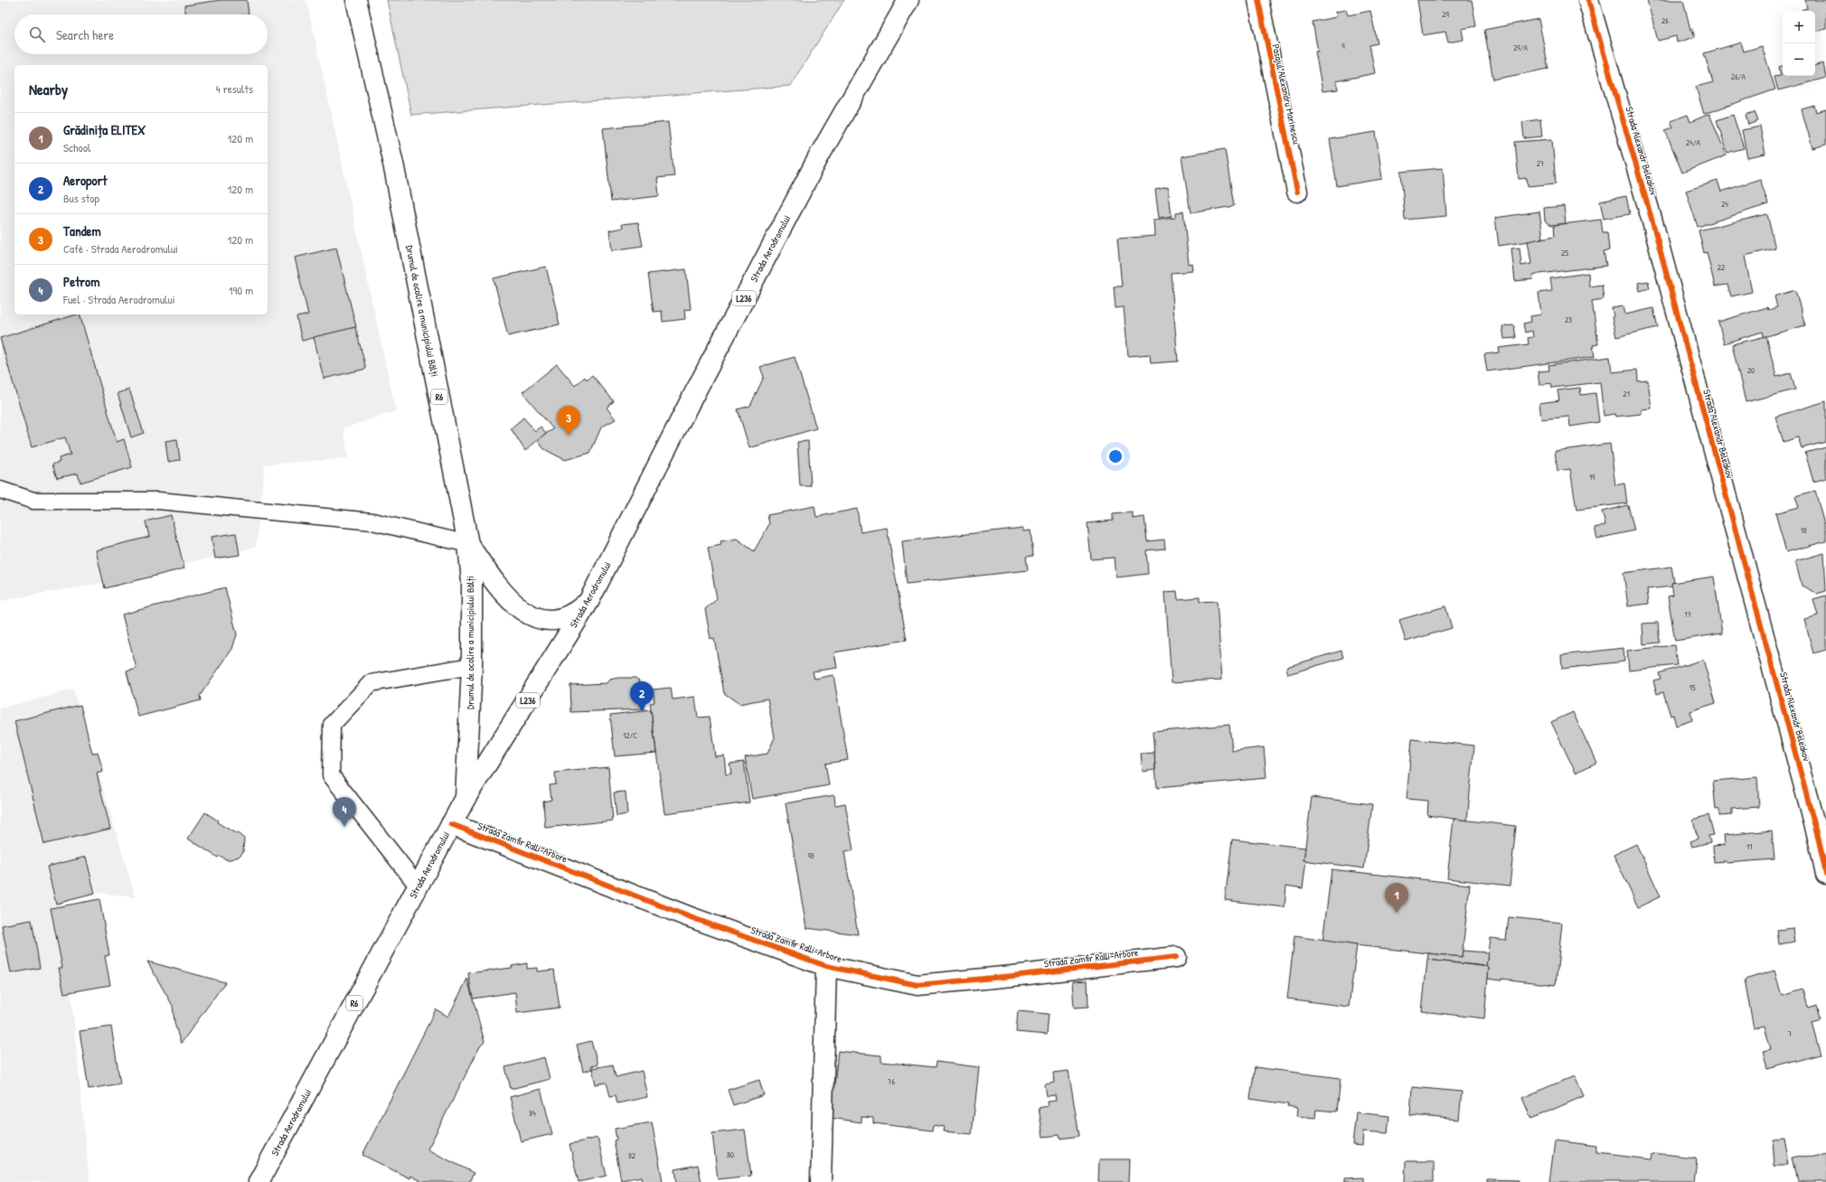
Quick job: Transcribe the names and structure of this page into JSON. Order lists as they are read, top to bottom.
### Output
{
  "streets": {
    "main road": [
      "Pasajul Alexandru Marinescu",
      "Strada Alexandr Beleakov",
      "Strada Aerodromului",
      "L236",
      "Drumul de ocolire a municipiului Bălți",
      "R6",
      "Strada Zamfir Ralli-Arbore"
    ]
  },
  "crossings": [
    ["Strada Aerodromului", "Drumul de ocolire a municipiului Bălți"],
    ["Strada Aerodromului", "Strada Zamfir Ralli-Arbore"]
  ],
  "house_numbers": [
    "29",
    "26",
    "9",
    "29/A",
    "26/A",
    "24/A",
    "27",
    "24",
    "25",
    "22",
    "23",
    "20",
    "21",
    "19",
    "18",
    "17",
    "15",
    "12/C",
    "11",
    "98",
    "7",
    "76",
    "84",
    "80",
    "82"
  ],
  "page": {
    "map_buttons": ["+", "−"],
    "search": "Search here",
    "heading": ["Nearby", "4 results"],
    "list": [
      {
        "mark": "1",
        "name": "Grădinița ELITEX",
        "note": "School",
        "value": "120 m"
      },
      {
        "mark": "2",
        "name": "Aeroport",
        "note": "Bus stop",
        "value": "120 m"
      },
      {
        "mark": "3",
        "name": "Tandem",
        "note": "Café · Strada Aerodromului",
        "value": "120 m"
      },
      {
        "mark": "4",
        "name": "Petrom",
        "note": "Fuel · Strada Aerodromului",
        "value": "190 m"
      }
    ],
    "pins": [
      "3",
      "2",
      "4",
      "1"
    ]
  }
}
